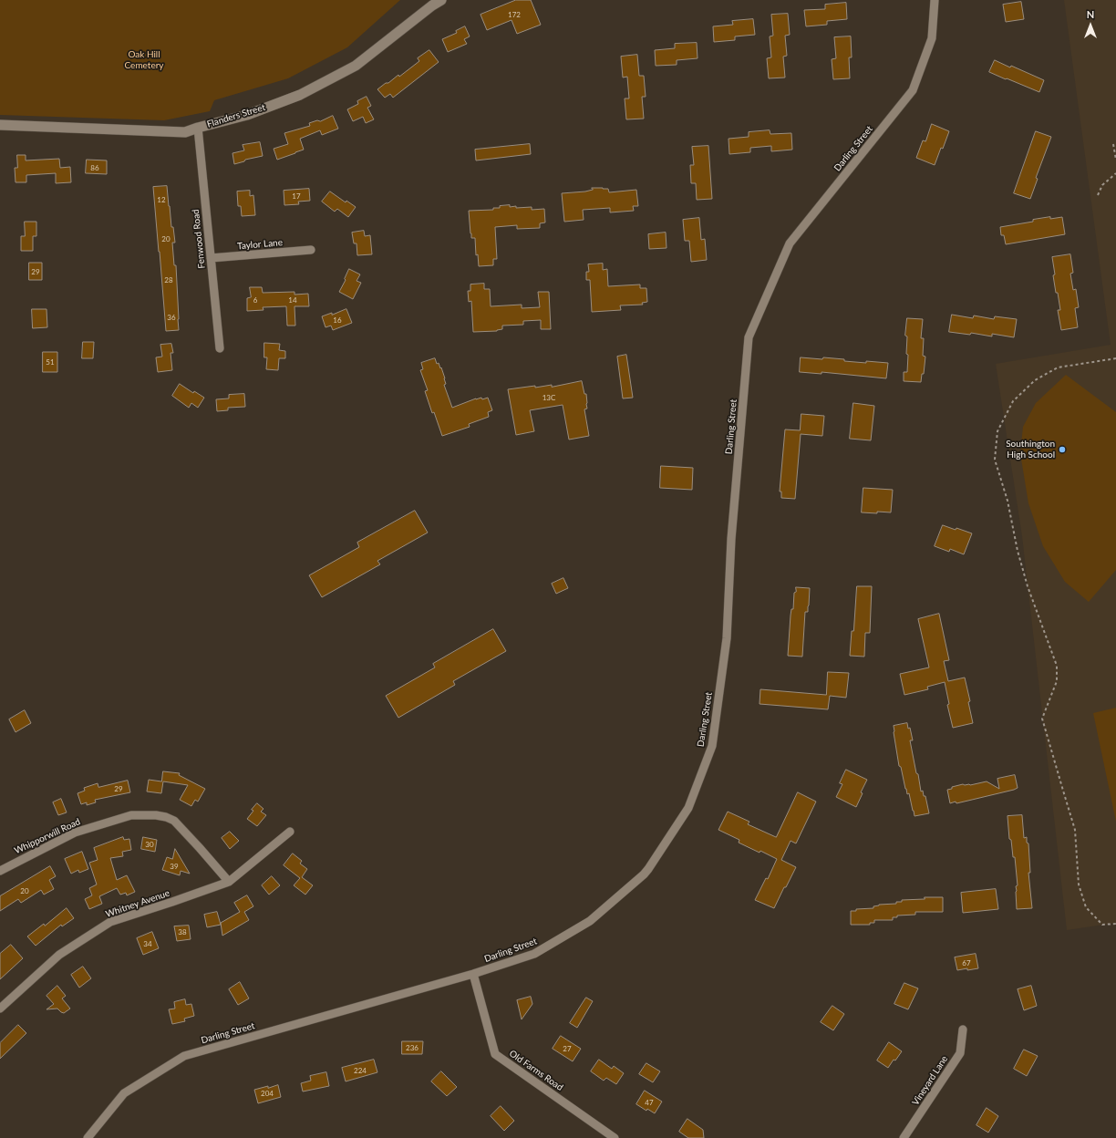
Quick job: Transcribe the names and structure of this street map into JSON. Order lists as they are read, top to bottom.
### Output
{
  "streets": {
    "street": [
      "Flanders Street",
      "Darling Street",
      "Fenwood Road",
      "Taylor Lane",
      "Whipporwill Road",
      "Whitney Avenue",
      "Old Farms Road",
      "Vineyard Lane"
    ]
  },
  "crossings": [
    ["Flanders Street", "Fenwood Road"],
    ["Darling Street", "Old Farms Road"],
    ["Fenwood Road", "Taylor Lane"],
    ["Whipporwill Road", "Whitney Avenue"]
  ],
  "parks": ["Oak Hill Cemetery"],
  "places": ["Southington High School"],
  "house_numbers": [
    "172",
    "86",
    "17",
    "12",
    "20",
    "29",
    "28",
    "6",
    "14",
    "36",
    "16",
    "51",
    "13C",
    "29",
    "30",
    "39",
    "20",
    "38",
    "34",
    "67",
    "236",
    "27",
    "224",
    "204",
    "47"
  ],
  "north": "top"
}
